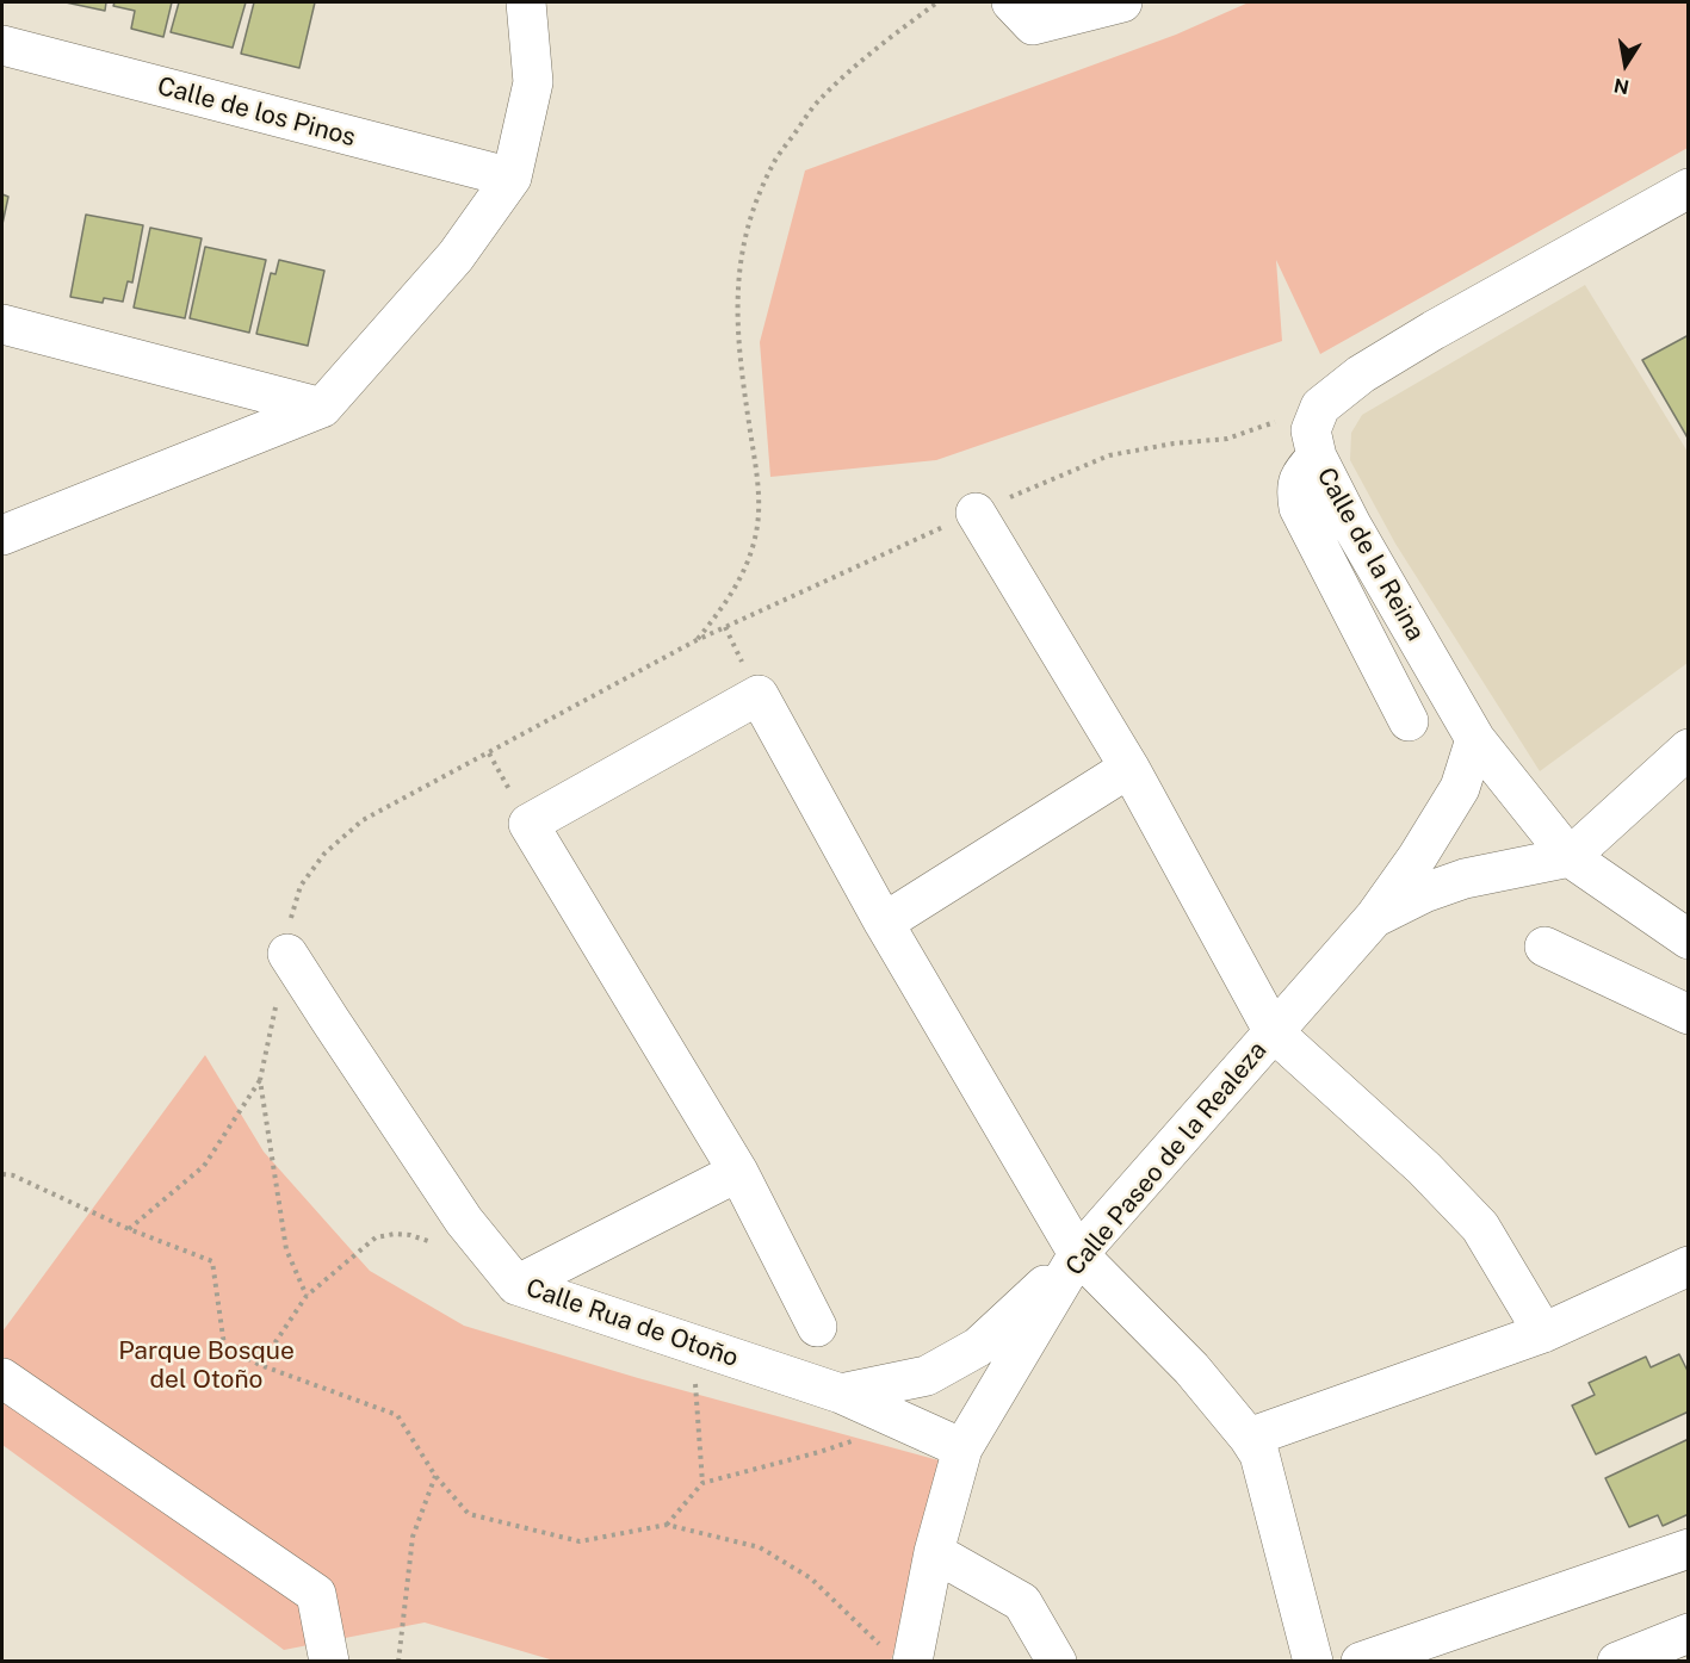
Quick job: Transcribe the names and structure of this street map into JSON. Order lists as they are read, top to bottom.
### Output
{
  "streets": {
    "street": [
      "Calle de los Pinos",
      "Calle de la Reina",
      "Calle Paseo de la Realeza",
      "Calle Rua de Otoño"
    ]
  },
  "crossings": [
    ["Calle de la Reina", "Calle Paseo de la Realeza"],
    ["Calle Paseo de la Realeza", "Calle Rua de Otoño"]
  ],
  "parks": ["Parque Bosque del Otoño"],
  "north": "bottom"
}
